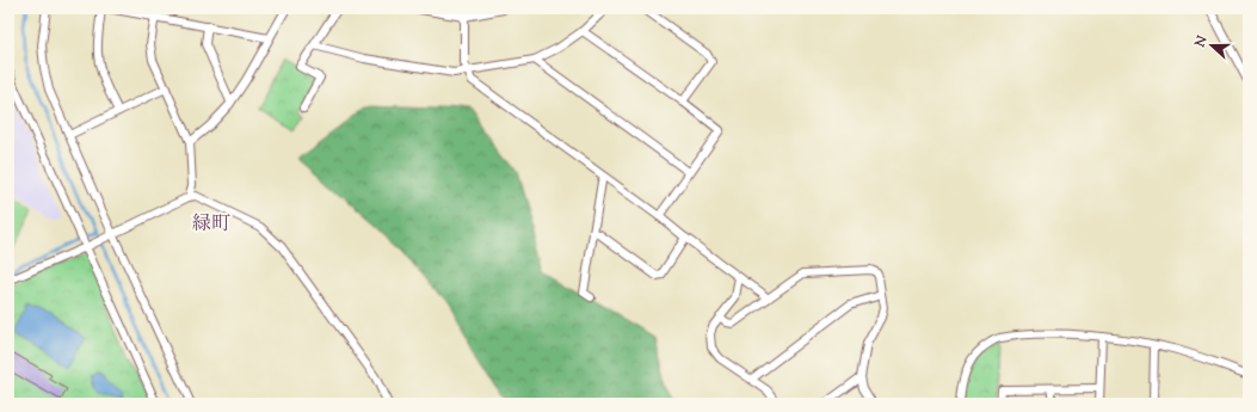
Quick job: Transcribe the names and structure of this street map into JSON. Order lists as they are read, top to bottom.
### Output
{
  "districts": ["緑町"],
  "north": "left"
}
